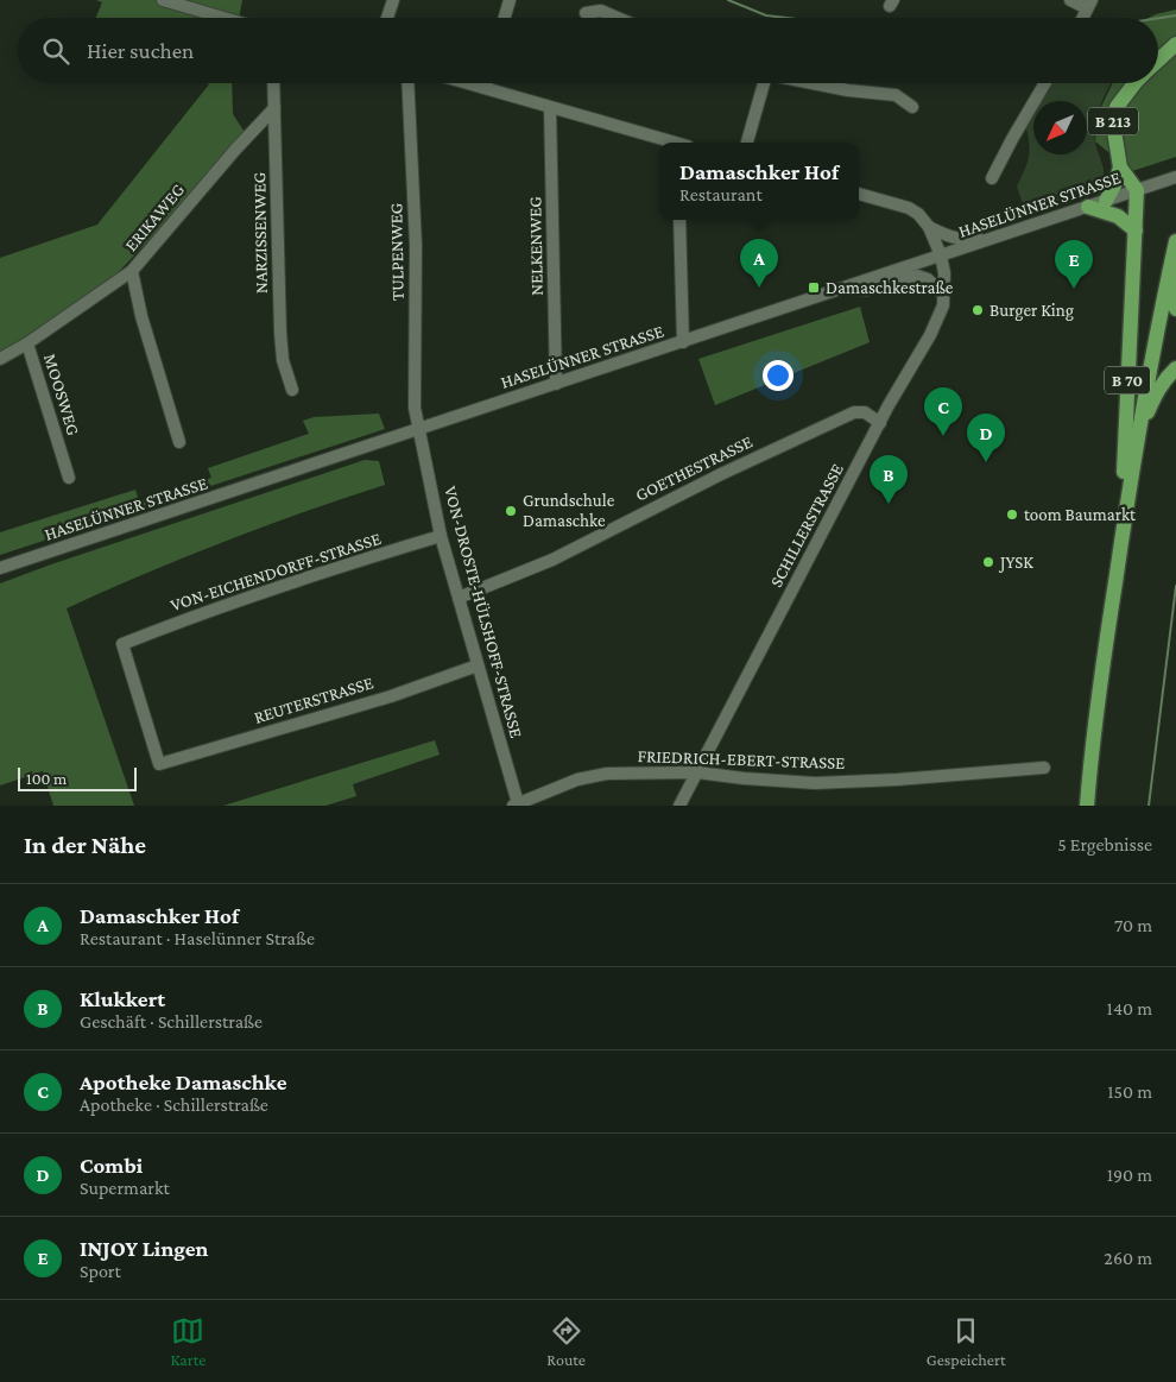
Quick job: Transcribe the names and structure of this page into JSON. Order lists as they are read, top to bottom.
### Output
{
  "streets": {
    "main road": ["B 213", "B 70"],
    "street": [
      "HASELÜNNER STRASSE",
      "ERIKAWEG",
      "NARZISSENWEG",
      "NELKENWEG",
      "TULPENWEG",
      "MOOSWEG",
      "GOETHESTRASSE",
      "SCHILLERSTRASSE",
      "VON-EICHENDORFF-STRASSE",
      "VON-DROSTE-HÜLSHOFF-STRASSE",
      "REUTERSTRASSE",
      "FRIEDRICH-EBERT-STRASSE"
    ]
  },
  "crossings": [
    ["HASELÜNNER STRASSE", "NELKENWEG"],
    ["HASELÜNNER STRASSE", "TULPENWEG"],
    ["HASELÜNNER STRASSE", "B 70"],
    ["HASELÜNNER STRASSE", "SCHILLERSTRASSE"],
    ["HASELÜNNER STRASSE", "VON-DROSTE-HÜLSHOFF-STRASSE"],
    ["ERIKAWEG", "NARZISSENWEG"],
    ["ERIKAWEG", "MOOSWEG"],
    ["TULPENWEG", "VON-DROSTE-HÜLSHOFF-STRASSE"],
    ["GOETHESTRASSE", "SCHILLERSTRASSE"],
    ["GOETHESTRASSE", "VON-DROSTE-HÜLSHOFF-STRASSE"],
    ["SCHILLERSTRASSE", "FRIEDRICH-EBERT-STRASSE"],
    ["VON-EICHENDORFF-STRASSE", "VON-DROSTE-HÜLSHOFF-STRASSE"],
    ["VON-EICHENDORFF-STRASSE", "REUTERSTRASSE"],
    ["VON-DROSTE-HÜLSHOFF-STRASSE", "REUTERSTRASSE"],
    ["VON-DROSTE-HÜLSHOFF-STRASSE", "FRIEDRICH-EBERT-STRASSE"]
  ],
  "places": {
    "transit": ["Damaschkestraße"],
    "other": [
      "Burger King",
      "Grundschule Damaschke",
      "toom Baumarkt",
      "JYSK"
    ]
  },
  "scale_bar": "100 m",
  "north": "bottom left",
  "page": {
    "search": "Hier suchen",
    "popup": ["Damaschker Hof", "Restaurant"],
    "pins": [
      "A",
      "E",
      "C",
      "D",
      "B"
    ],
    "scale": "100 m",
    "heading": ["In der Nähe", "5 Ergebnisse"],
    "list": [
      {
        "mark": "A",
        "name": "Damaschker Hof",
        "note": "Restaurant · Haselünner Straße",
        "value": "70 m"
      },
      {
        "mark": "B",
        "name": "Klukkert",
        "note": "Geschäft · Schillerstraße",
        "value": "140 m"
      },
      {
        "mark": "C",
        "name": "Apotheke Damaschke",
        "note": "Apotheke · Schillerstraße",
        "value": "150 m"
      },
      {
        "mark": "D",
        "name": "Combi",
        "note": "Supermarkt",
        "value": "190 m"
      },
      {
        "mark": "E",
        "name": "INJOY Lingen",
        "note": "Sport",
        "value": "260 m"
      }
    ],
    "nav": ["Karte", "Route", "Gespeichert"]
  }
}
